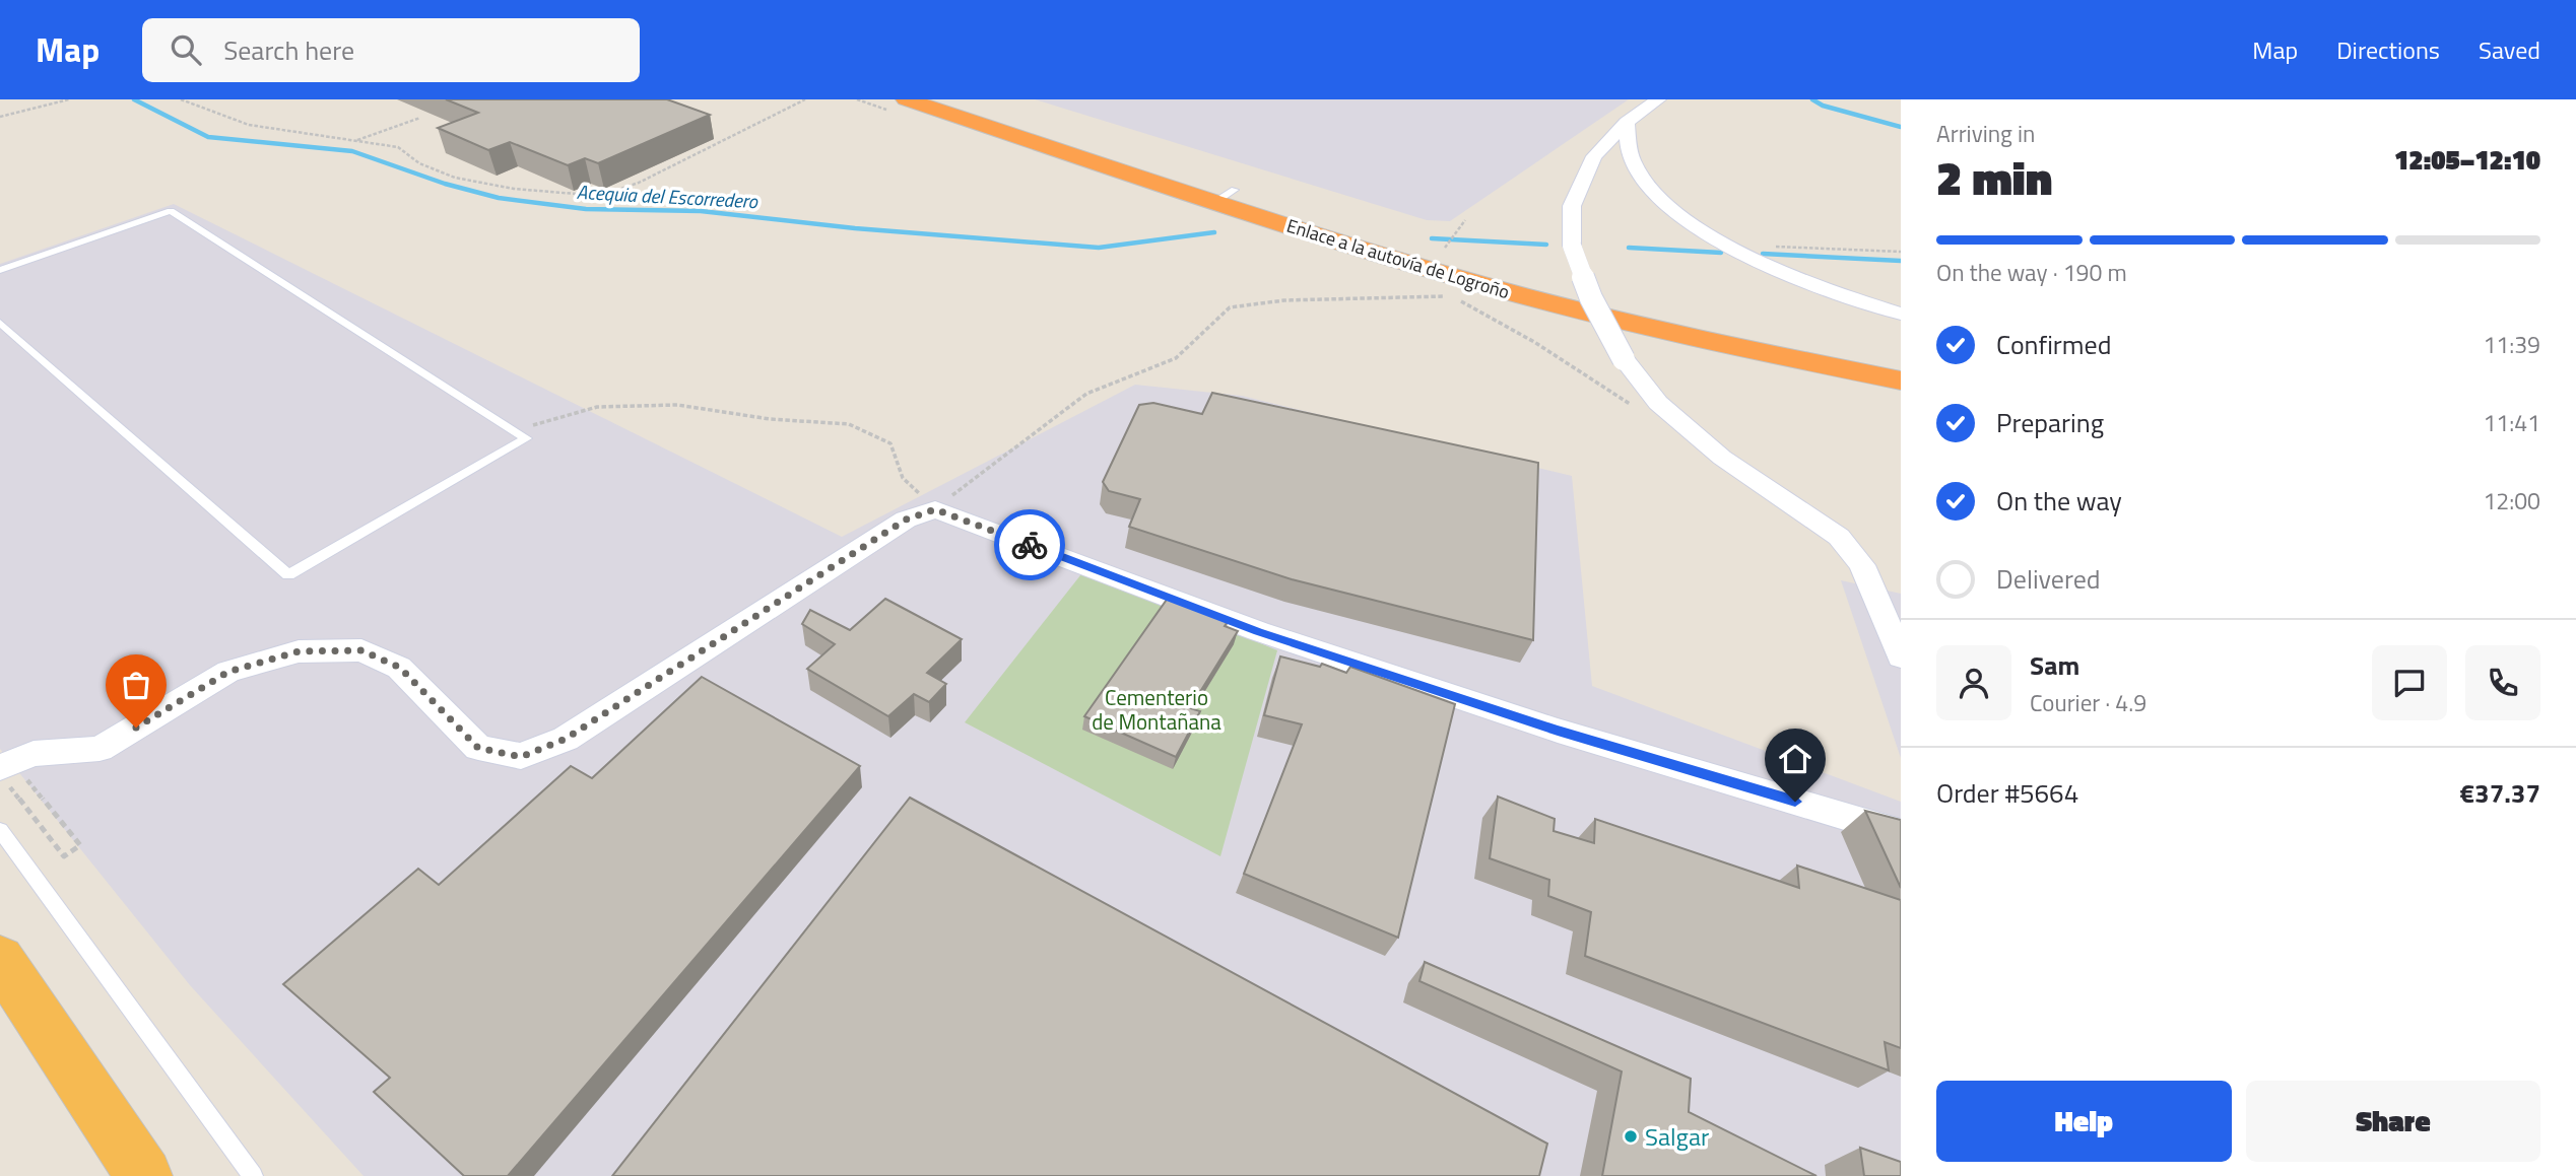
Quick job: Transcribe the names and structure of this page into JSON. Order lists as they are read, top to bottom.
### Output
{
  "streets": {
    "highway": ["Enlace a la autovía de Logroño"]
  },
  "water": ["Acequia del Escorredero"],
  "parks": ["Cementerio de Montañana"],
  "places": ["Salgar"],
  "page": {
    "header": "Map",
    "search": "Search here",
    "nav": ["Map", "Directions", "Saved"],
    "heading": ["2 min", "Arriving in", "12:05–12:10"],
    "panel": [
      "Sam",
      "Courier · 4.9",
      "Order #5664",
      "€37.37"
    ],
    "bar": "On the way · 190 m",
    "list": [
      ["Confirmed", "11:39"],
      ["Preparing", "11:41"],
      ["On the way", "12:00"],
      "Delivered"
    ],
    "buttons": ["Help", "Share"]
  }
}
